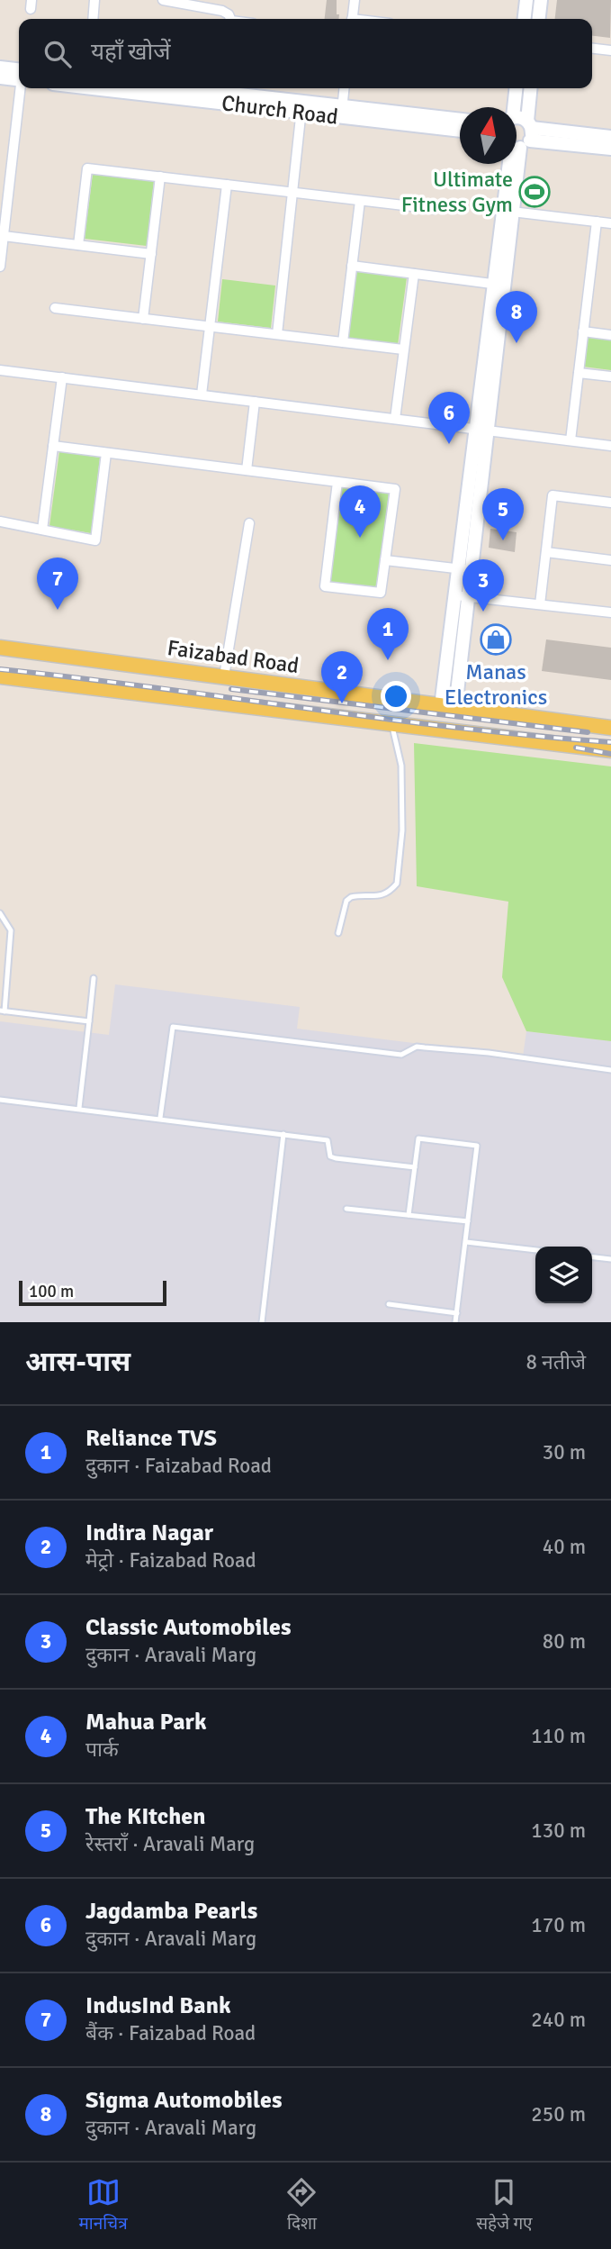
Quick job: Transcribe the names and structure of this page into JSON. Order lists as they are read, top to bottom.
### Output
{
  "streets": {
    "main road": ["Faizabad Road"],
    "street": ["Church Road"]
  },
  "places": {
    "sports": ["Ultimate Fitness Gym"],
    "shop": ["Manas Electronics"]
  },
  "scale_bar": "100 m",
  "north": "top",
  "page": {
    "search": "यहाँ खोजें",
    "pins": [
      "8",
      "6",
      "4",
      "5",
      "7",
      "3",
      "1",
      "2"
    ],
    "scale": "100 m",
    "heading": ["आस-पास", "8 नतीजे"],
    "list": [
      {
        "mark": "1",
        "name": "Reliance TVS",
        "note": "दुकान · Faizabad Road",
        "value": "30 m"
      },
      {
        "mark": "2",
        "name": "Indira Nagar",
        "note": "मेट्रो · Faizabad Road",
        "value": "40 m"
      },
      {
        "mark": "3",
        "name": "Classic Automobiles",
        "note": "दुकान · Aravali Marg",
        "value": "80 m"
      },
      {
        "mark": "4",
        "name": "Mahua Park",
        "note": "पार्क",
        "value": "110 m"
      },
      {
        "mark": "5",
        "name": "The KItchen",
        "note": "रेस्तराँ · Aravali Marg",
        "value": "130 m"
      },
      {
        "mark": "6",
        "name": "Jagdamba Pearls",
        "note": "दुकान · Aravali Marg",
        "value": "170 m"
      },
      {
        "mark": "7",
        "name": "IndusInd Bank",
        "note": "बैंक · Faizabad Road",
        "value": "240 m"
      },
      {
        "mark": "8",
        "name": "Sigma Automobiles",
        "note": "दुकान · Aravali Marg",
        "value": "250 m"
      }
    ],
    "nav": ["मानचित्र", "दिशा", "सहेजे गए"]
  }
}
